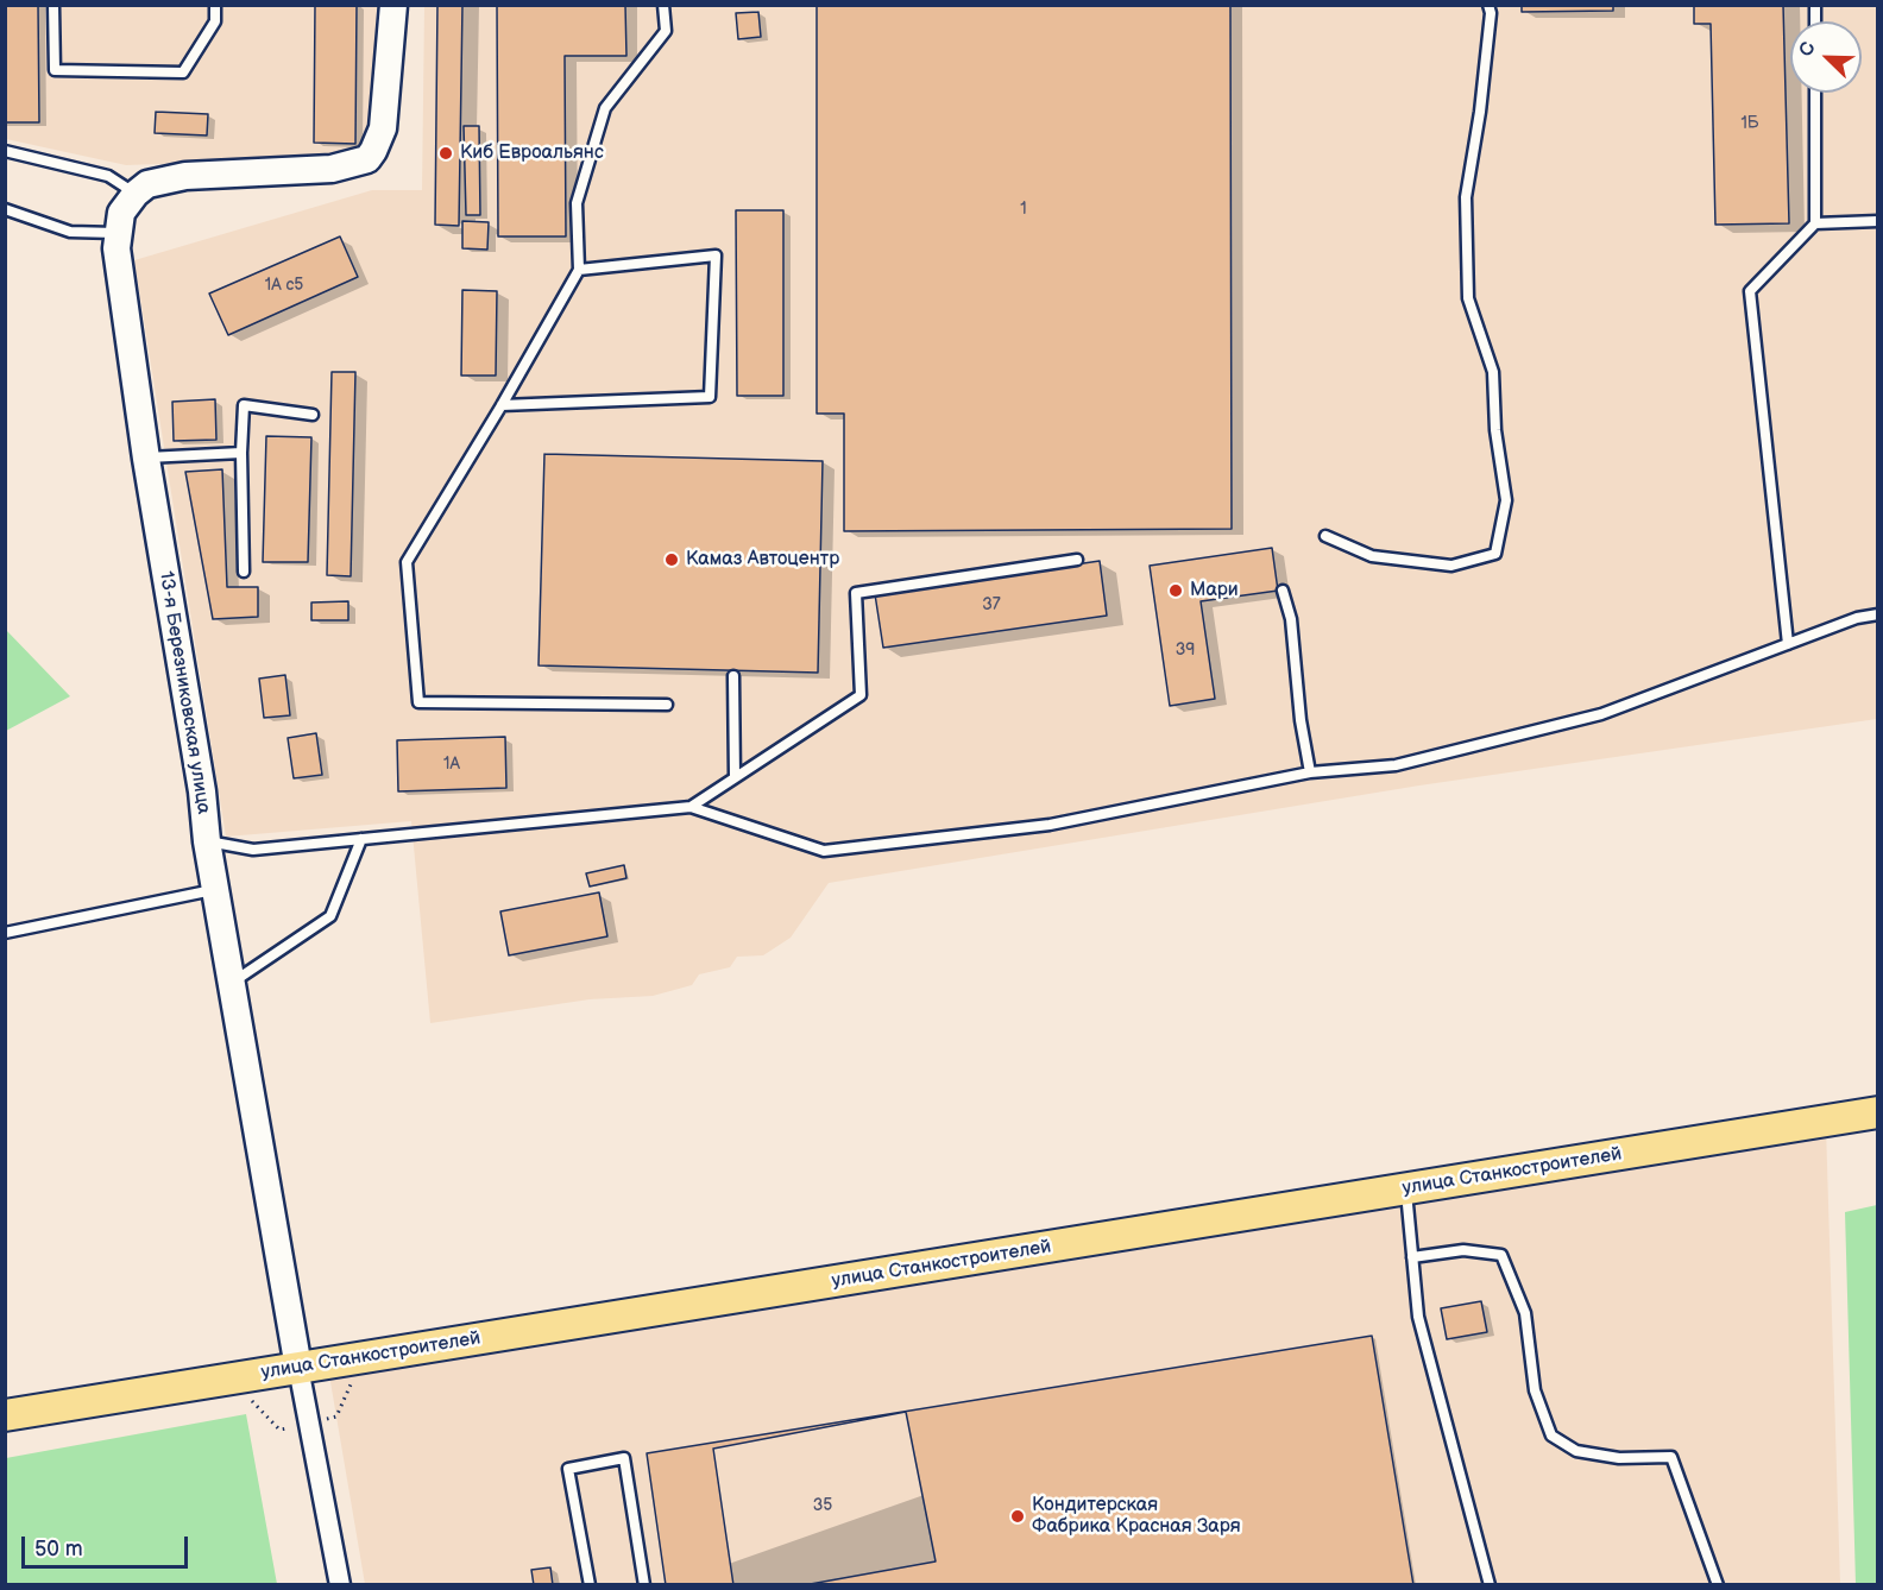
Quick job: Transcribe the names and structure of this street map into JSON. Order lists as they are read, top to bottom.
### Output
{
  "streets": {
    "main road": ["улица Станкостроителей"],
    "street": ["13-я Березниковская улица"]
  },
  "crossings": [
    ["13-я Березниковская улица", "улица Станкостроителей"]
  ],
  "places": [
    "Киб Евроальянс",
    "Камаз Автоцентр",
    "Мари",
    "Кондитерская Фабрика Красная Заря"
  ],
  "house_numbers": [
    "1Б",
    "1",
    "1А с5",
    "37",
    "39",
    "1А",
    "35"
  ],
  "scale_bar": "50 m",
  "north": "top left"
}
